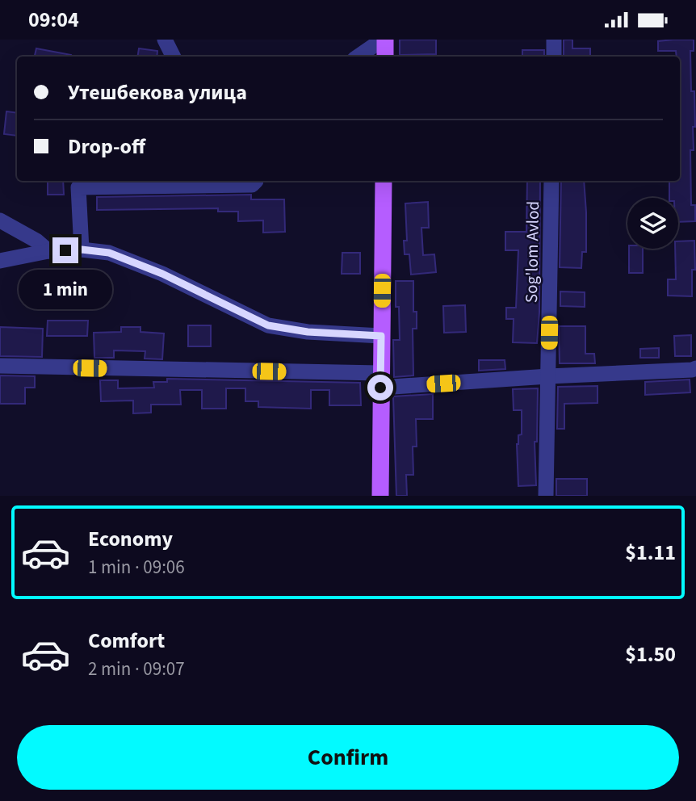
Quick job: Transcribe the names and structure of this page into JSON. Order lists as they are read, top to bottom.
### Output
{
  "streets": {
    "street": ["Sog'lom Avlod"]
  },
  "page": {
    "status": "09:04",
    "banner": ["Утешбекова улица", "Drop-off"],
    "bubble": "1 min",
    "list": [
      {
        "name": "Economy",
        "note": "1 min · 09:06",
        "value": "$1.11"
      },
      {
        "name": "Comfort",
        "note": "2 min · 09:07",
        "value": "$1.50"
      }
    ],
    "buttons": "Confirm"
  }
}
